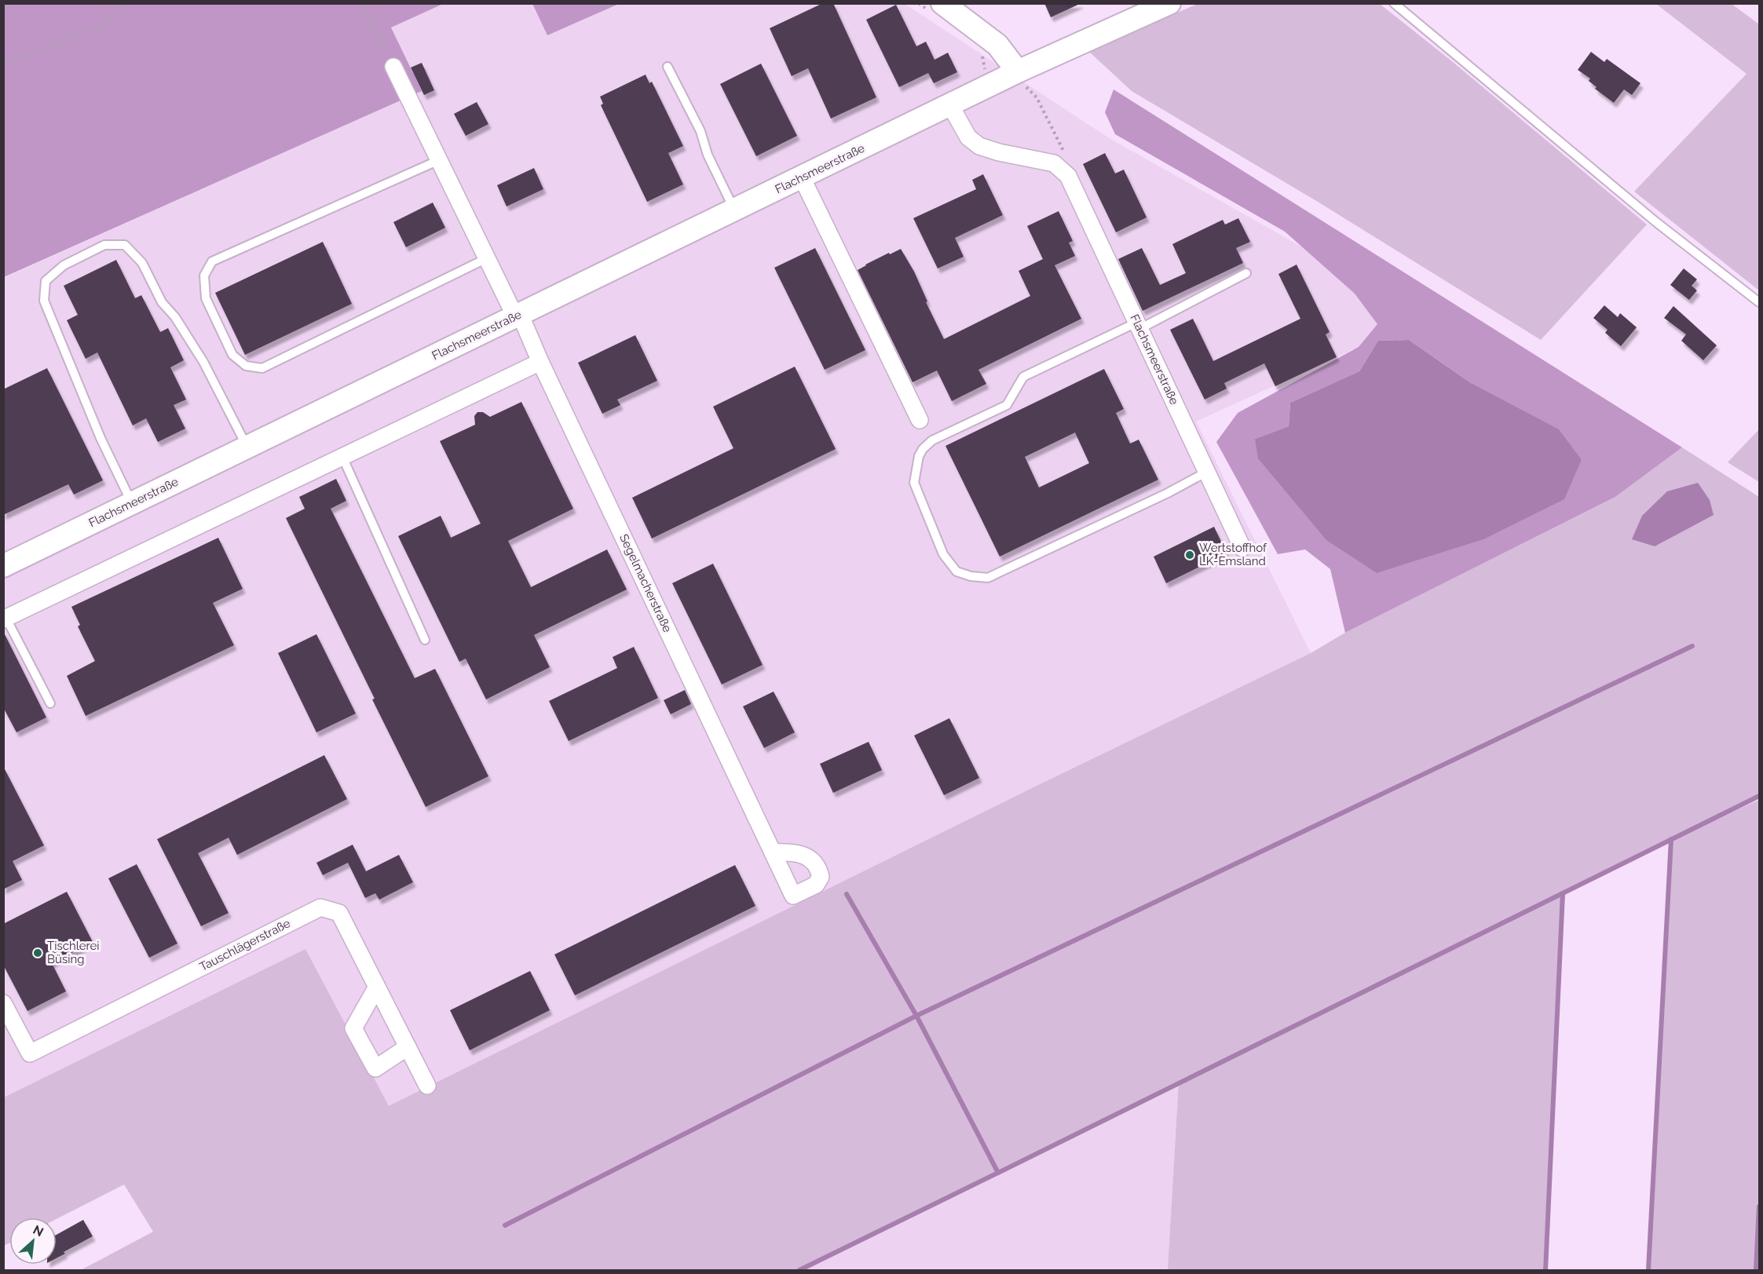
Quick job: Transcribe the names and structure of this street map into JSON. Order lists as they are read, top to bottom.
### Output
{
  "streets": {
    "street": ["Flachsmeerstraße", "Segelmacherstraße", "Tauschlägerstraße"]
  },
  "crossings": [
    ["Flachsmeerstraße", "Segelmacherstraße"]
  ],
  "places": ["Wertstoffhof LK-Emsland", "Tischlerei Büsing"],
  "north": "top right"
}
